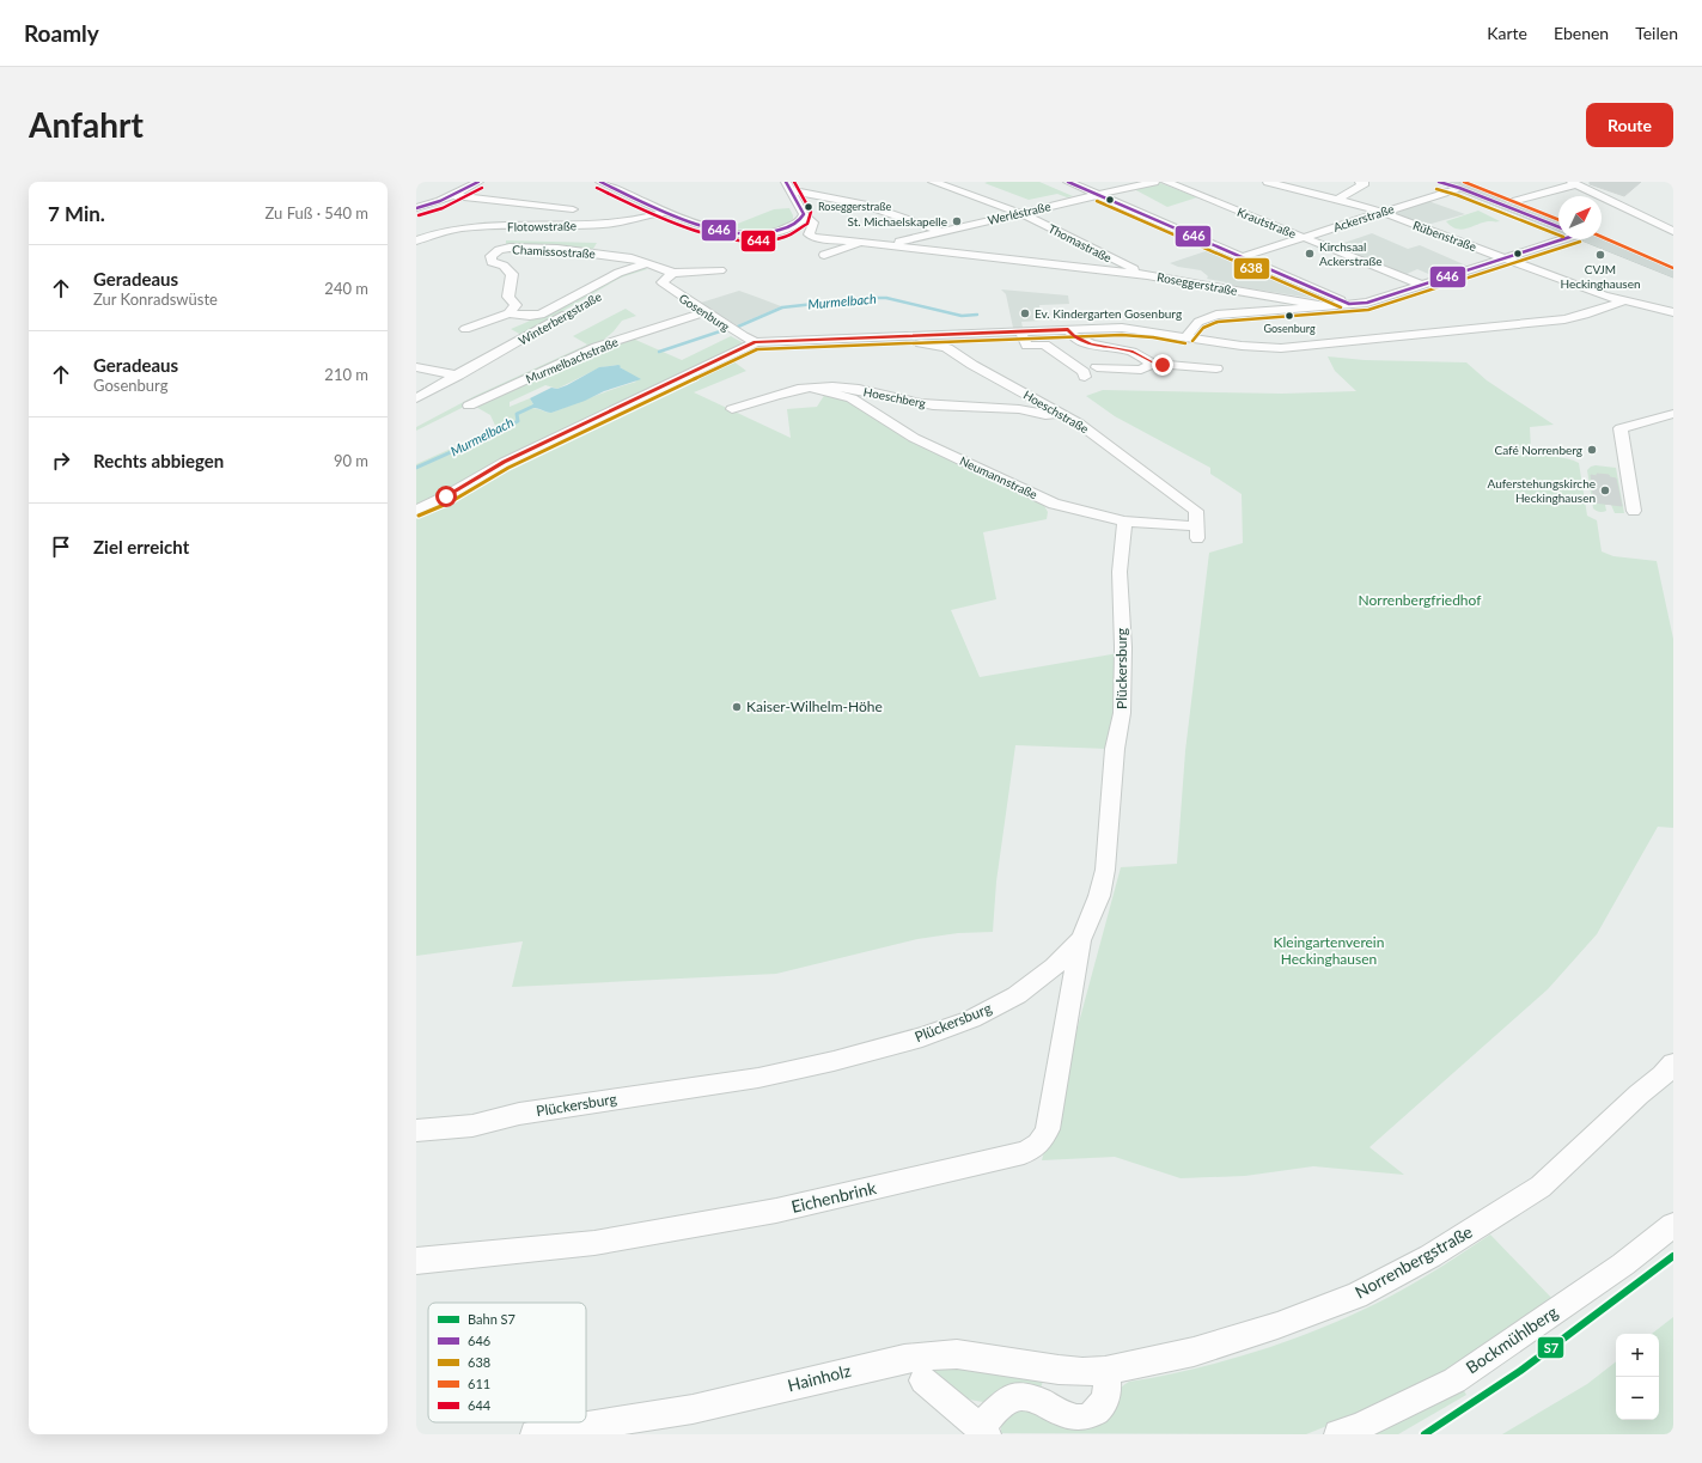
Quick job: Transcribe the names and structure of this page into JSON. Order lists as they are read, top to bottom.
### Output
{
  "streets": {
    "street": [
      "Werléstraße",
      "Ackerstraße",
      "Krautstraße",
      "Flotowstraße",
      "Rübenstraße",
      "Thomastraße",
      "Chamissostraße",
      "Roseggerstraße",
      "Gosenburg",
      "Winterbergstraße",
      "Murmelbachstraße",
      "Hoeschberg",
      "Hoeschstraße",
      "Neumannstraße",
      "Plückersburg",
      "Eichenbrink",
      "Norrenbergstraße",
      "Bockmühlberg",
      "Hainholz"
    ]
  },
  "crossings": [
    ["Werléstraße", "Thomastraße"],
    ["Werléstraße", "Roseggerstraße"],
    ["Ackerstraße", "Krautstraße"],
    ["Ackerstraße", "Rübenstraße"],
    ["Thomastraße", "Roseggerstraße"],
    ["Chamissostraße", "Gosenburg"],
    ["Chamissostraße", "Winterbergstraße"],
    ["Gosenburg", "Winterbergstraße"],
    ["Gosenburg", "Murmelbachstraße"],
    ["Hoeschberg", "Hoeschstraße"],
    ["Hoeschberg", "Neumannstraße"],
    ["Hoeschstraße", "Neumannstraße"],
    ["Neumannstraße", "Plückersburg"],
    ["Plückersburg", "Eichenbrink"],
    ["Norrenbergstraße", "Hainholz"]
  ],
  "water": ["Murmelbach"],
  "parks": ["Norrenbergfriedhof", "Kleingartenverein Heckinghausen"],
  "places": [
    "Roseggerstraße",
    "St. Michaelskapelle",
    "Kirchsaal Ackerstraße",
    "CVJM Heckinghausen",
    "Ev. Kindergarten Gosenburg",
    "Gosenburg",
    "Café Norrenberg",
    "Auferstehungskirche Heckinghausen",
    "Kaiser-Wilhelm-Höhe"
  ],
  "lines": [
    "transit line 646",
    "transit line 611",
    "transit line 644",
    "transit line 638",
    "rail line S7"
  ],
  "legend": [
    "Bahn S7",
    "646",
    "638",
    "611",
    "644"
  ],
  "north": "top right",
  "page": {
    "header": "Roamly",
    "nav": ["Karte", "Ebenen", "Teilen"],
    "buttons": "Route",
    "title": "Anfahrt",
    "heading": ["7 Min.", "Zu Fuß · 540 m"],
    "list": [
      ["Geradeaus", "Zur Konradswüste", "240 m"],
      ["Geradeaus", "Gosenburg", "210 m"],
      ["Rechts abbiegen", "90 m"],
      "Ziel erreicht"
    ],
    "map_buttons": ["+", "−"]
  }
}
